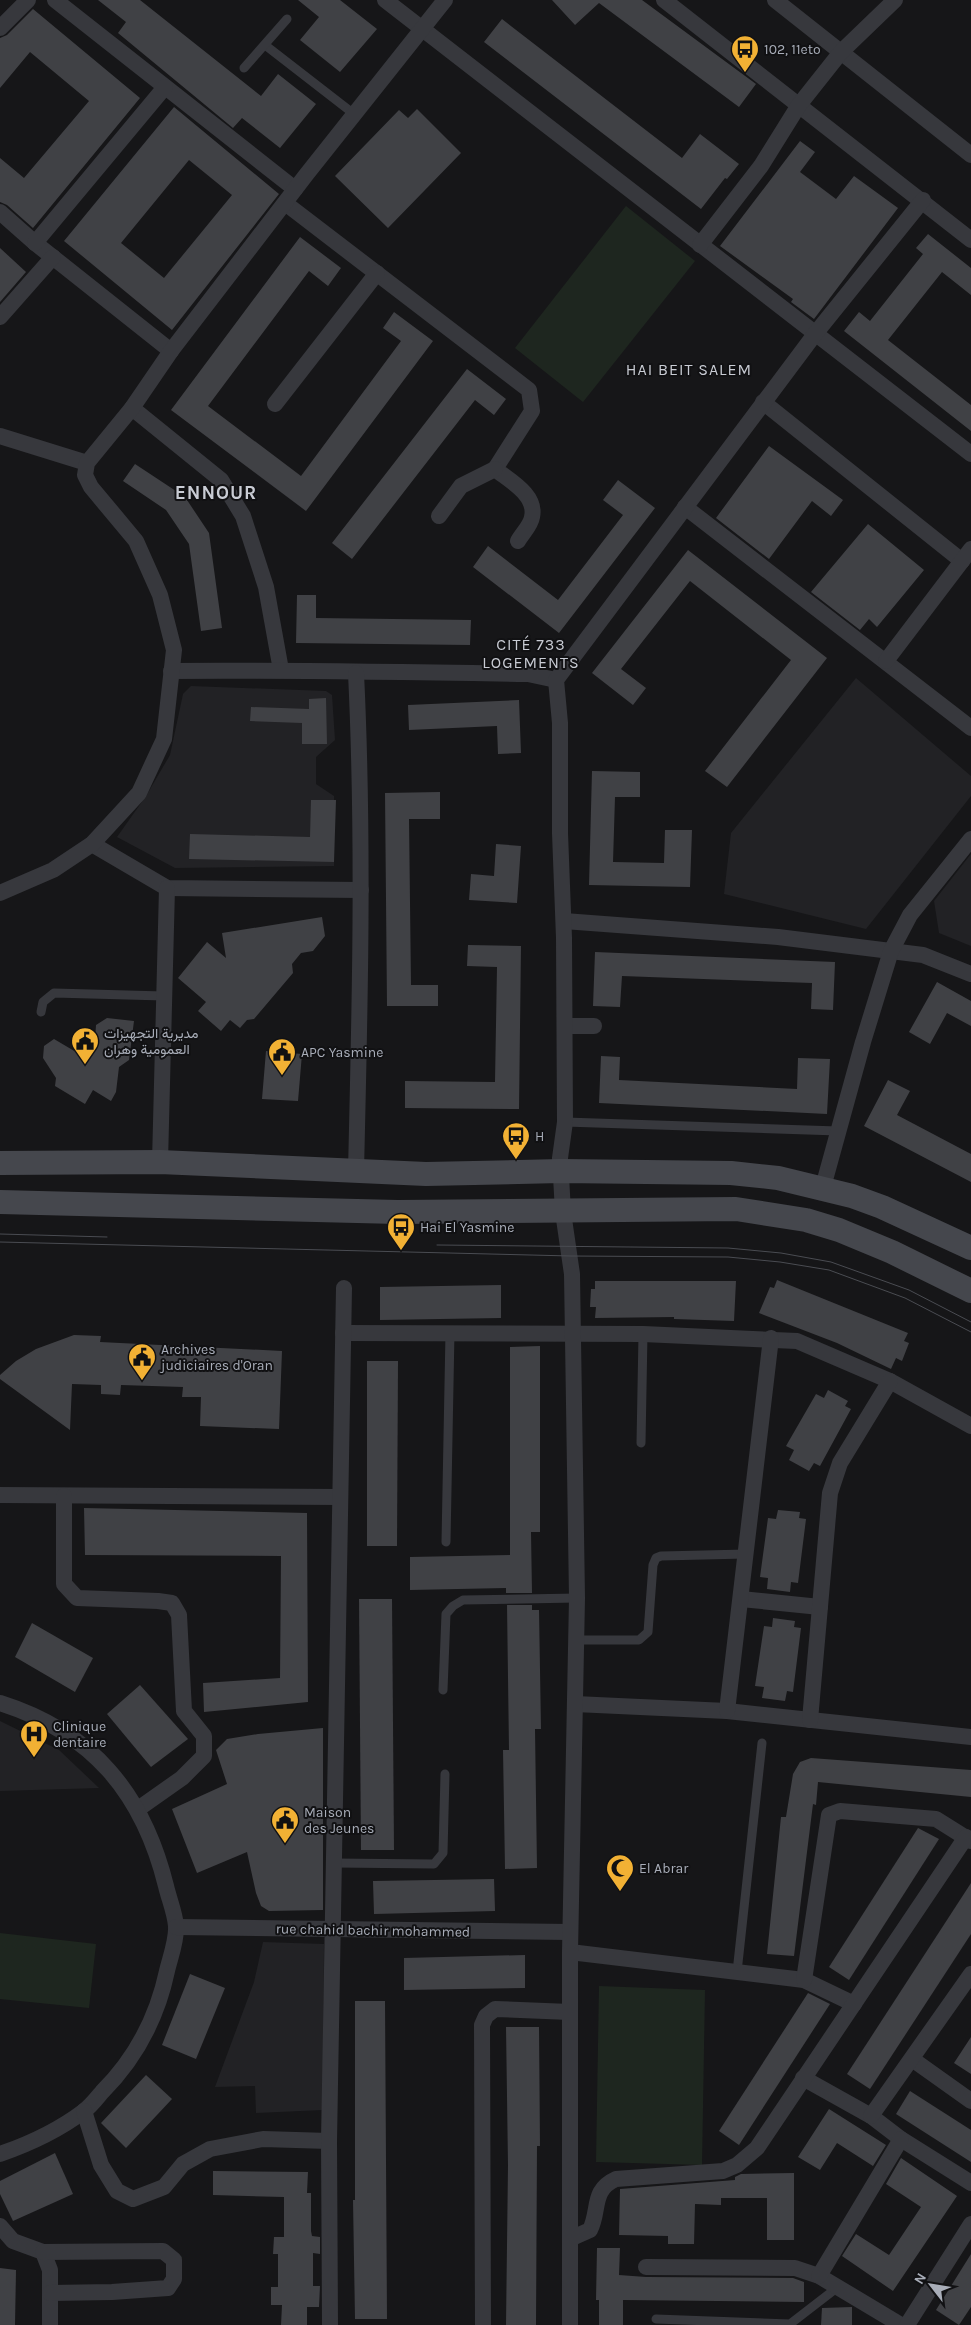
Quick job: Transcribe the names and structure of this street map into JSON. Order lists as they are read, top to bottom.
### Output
{
  "streets": {
    "street": ["rue chahid bachir mohammed"]
  },
  "districts": ["HAI BEIT SALEM", "ENNOUR", "CITÉ 733 LOGEMENTS"],
  "places": {
    "bus stop": ["102, 11eto", "H", "Hai El Yasmine"],
    "public building": [
      "مديرية التجهيزات العمومية وهران",
      "APC Yasmine",
      "Archives judiciaires d'Oran",
      "Maison des Jeunes"
    ],
    "hospital": ["Clinique dentaire"],
    "mosque": ["El Abrar"]
  },
  "north": "top left"
}
